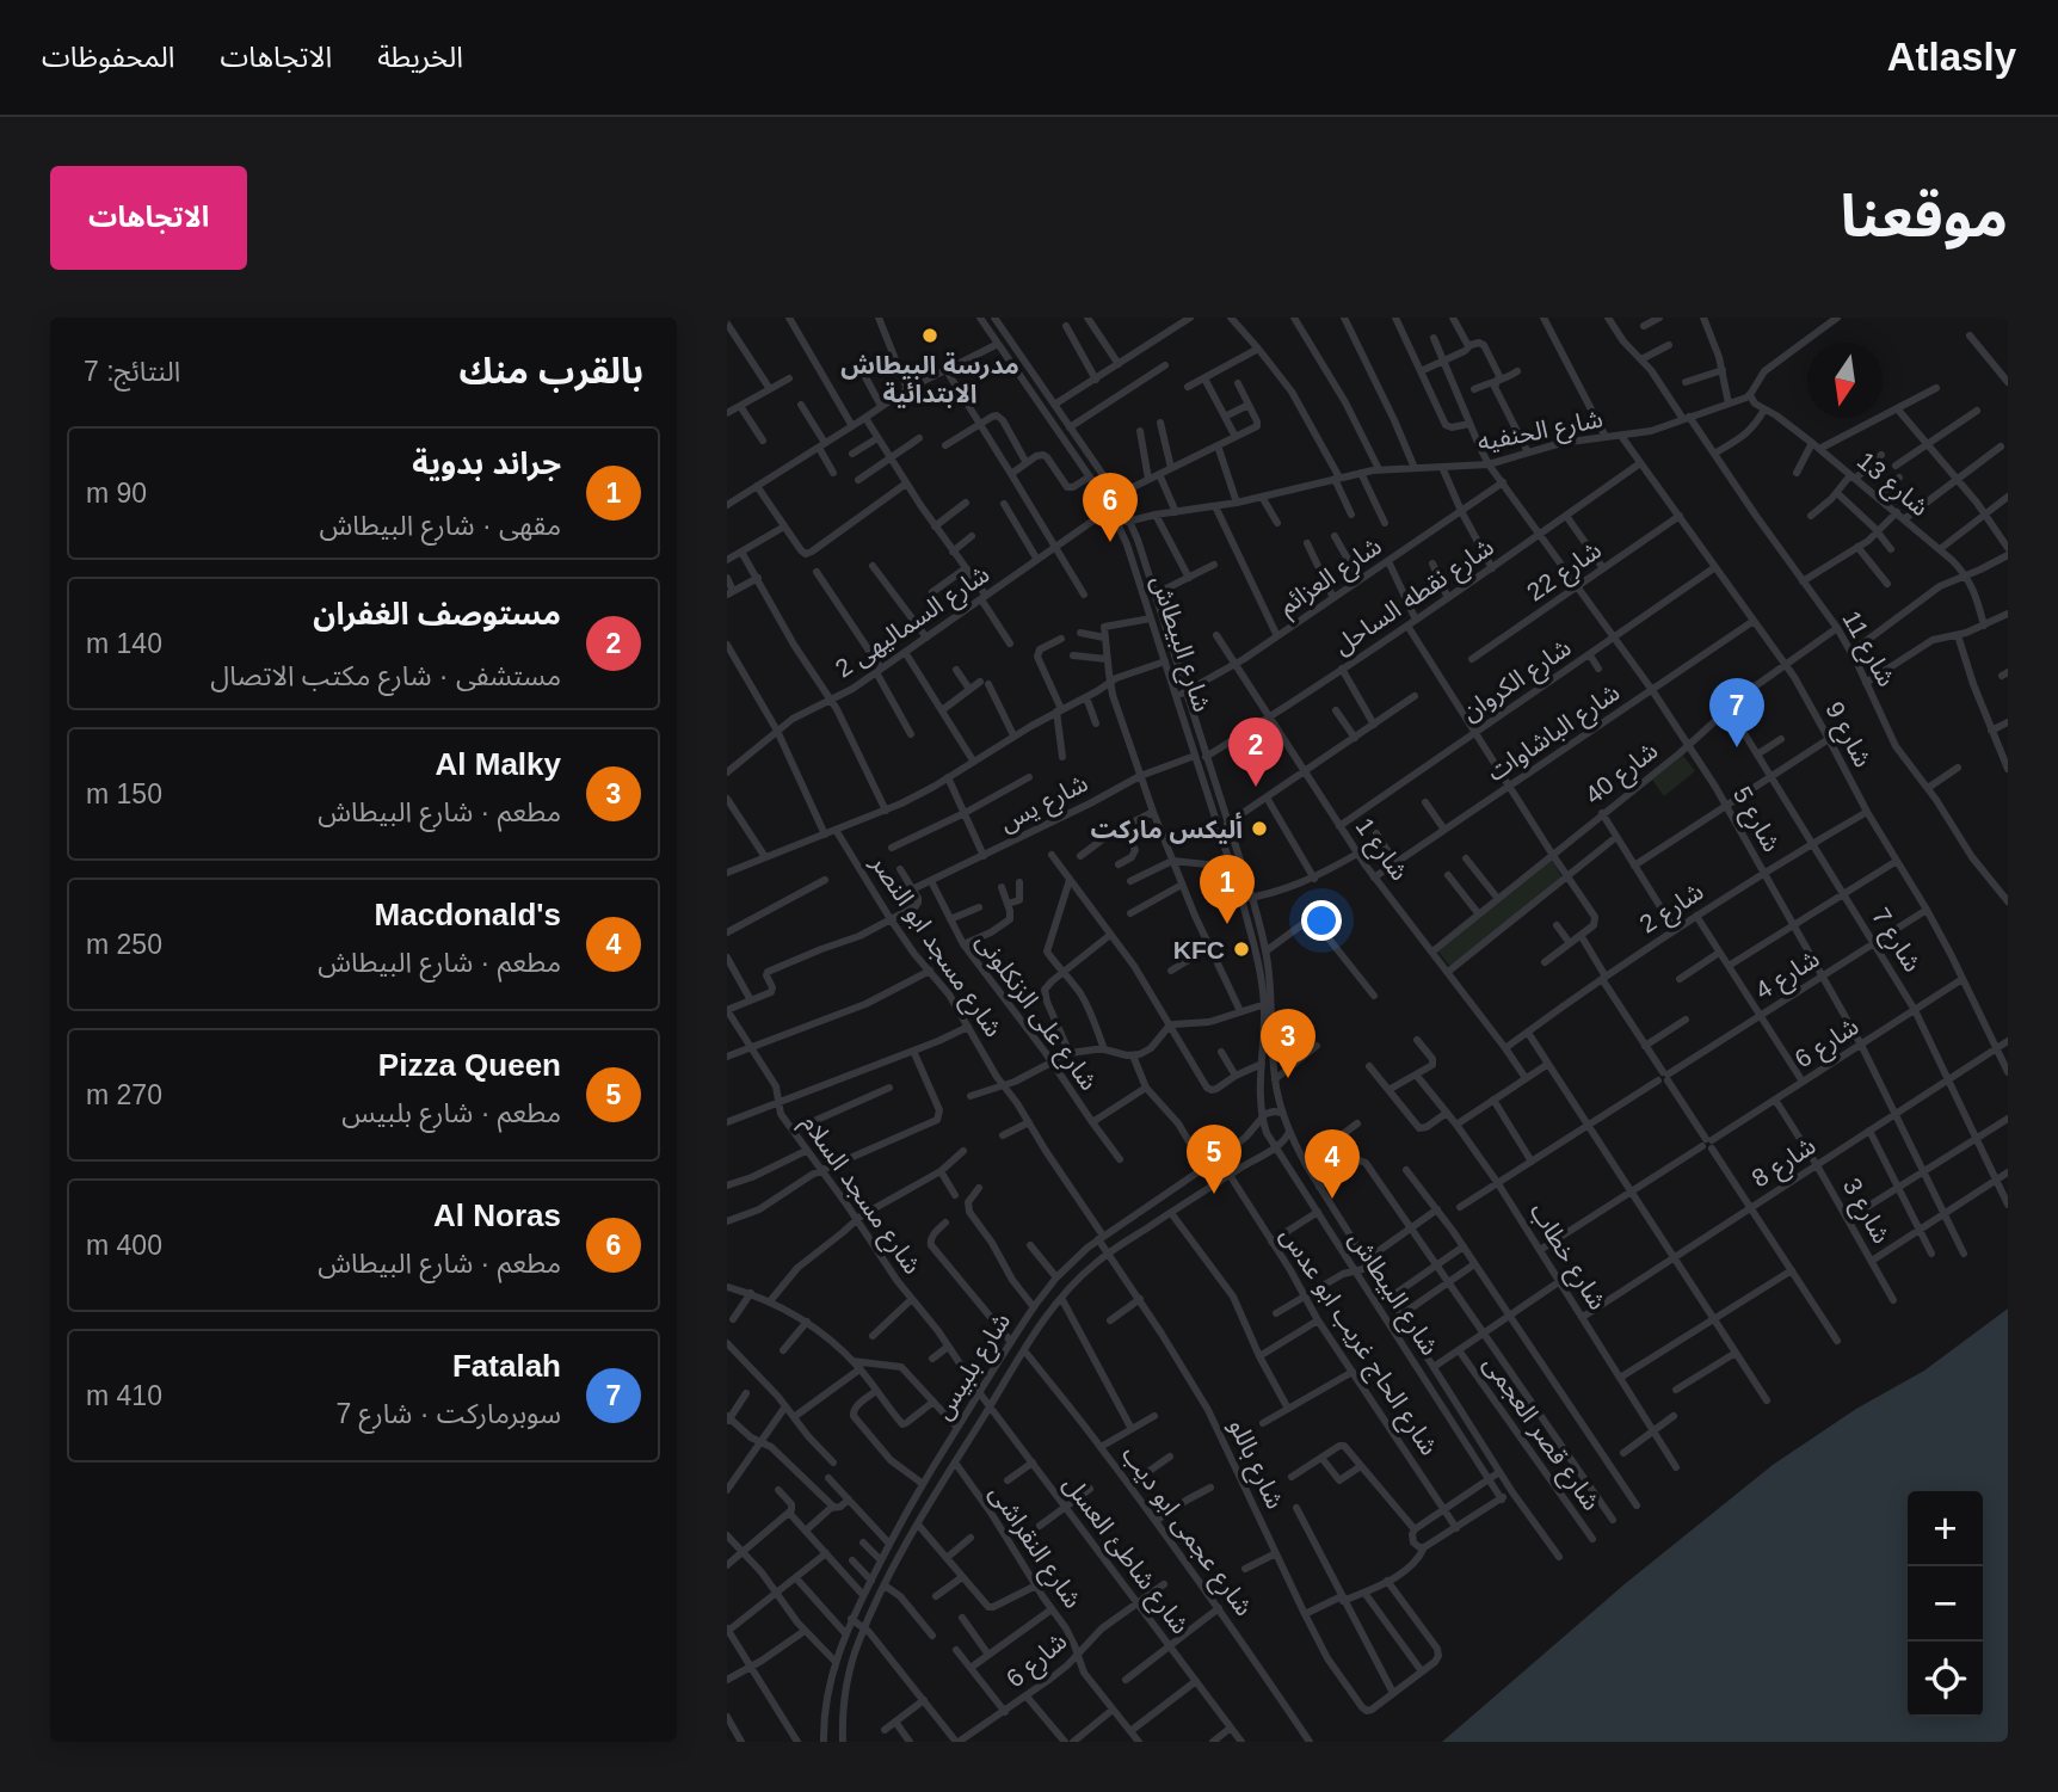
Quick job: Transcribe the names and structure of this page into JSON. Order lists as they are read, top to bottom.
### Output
{
  "streets": {
    "street": [
      "شارع الحنفيه",
      "شارع 13",
      "شارع 22",
      "شارع العزائم",
      "شارع نقطه الساحل",
      "شارع السماليهى 2",
      "شارع البيطاش",
      "شارع 11",
      "شارع الكروان",
      "شارع الباشاوات",
      "شارع 9",
      "شارع 40",
      "شارع يس",
      "شارع 5",
      "شارع 1",
      "شارع 2",
      "شارع 7",
      "شارع مسجد ابو النصر",
      "شارع 4",
      "شارع على الزنكلونى",
      "شارع 6",
      "شارع 8",
      "شارع مسجد السلام",
      "شارع 3",
      "شارع خطاب",
      "شارع الحاج غريب ابو عدس",
      "شارع بلبيس",
      "شارع قصر العجمى",
      "شارع باللو",
      "شارع عجمى ابو ديب",
      "شارع النقراشى",
      "شارع شاطئ العسل"
    ]
  },
  "crossings": [
    ["شارع الحنفيه", "شارع 13"],
    ["شارع الحنفيه", "شارع البيطاش"],
    ["شارع الحنفيه", "شارع 11"],
    ["شارع الحنفيه", "شارع 9"],
    ["شارع الحنفيه", "شارع 5"],
    ["شارع 22", "شارع 9"],
    ["شارع 22", "شارع 5"],
    ["شارع العزائم", "شارع البيطاش"],
    ["شارع العزائم", "شارع 5"],
    ["شارع العزائم", "شارع 1"],
    ["شارع نقطه الساحل", "شارع البيطاش"],
    ["شارع نقطه الساحل", "شارع 9"],
    ["شارع نقطه الساحل", "شارع 5"],
    ["شارع نقطه الساحل", "شارع 1"],
    ["شارع السماليهى 2", "شارع البيطاش"],
    ["شارع البيطاش", "شارع يس"],
    ["شارع البيطاش", "شارع بلبيس"],
    ["شارع 11", "شارع 40"],
    ["شارع الكروان", "شارع 9"],
    ["شارع الكروان", "شارع 5"],
    ["شارع الكروان", "شارع 1"],
    ["شارع الباشاوات", "شارع 9"],
    ["شارع الباشاوات", "شارع 5"],
    ["شارع الباشاوات", "شارع 1"],
    ["شارع 9", "شارع 40"],
    ["شارع 9", "شارع 2"],
    ["شارع 9", "شارع 4"],
    ["شارع 9", "شارع 6"],
    ["شارع 9", "شارع 8"],
    ["شارع 40", "شارع 5"],
    ["شارع 40", "شارع 1"],
    ["شارع 40", "شارع 7"],
    ["شارع يس", "شارع على الزنكلونى"],
    ["شارع 5", "شارع 2"],
    ["شارع 5", "شارع 4"],
    ["شارع 5", "شارع 6"],
    ["شارع 5", "شارع 8"],
    ["شارع 1", "شارع 2"],
    ["شارع 2", "شارع 7"],
    ["شارع 7", "شارع 4"],
    ["شارع 7", "شارع 6"],
    ["شارع 7", "شارع 8"],
    ["شارع مسجد ابو النصر", "شارع باللو"],
    ["شارع 4", "شارع خطاب"],
    ["شارع 6", "شارع 3"],
    ["شارع 6", "شارع خطاب"],
    ["شارع 6", "شارع النقراشى"],
    ["شارع 6", "شارع شاطئ العسل"],
    ["شارع 8", "شارع 3"],
    ["شارع 8", "شارع خطاب"],
    ["شارع مسجد السلام", "شارع بلبيس"],
    ["شارع مسجد السلام", "شارع شاطئ العسل"],
    ["شارع الحاج غريب ابو عدس", "شارع بلبيس"],
    ["شارع بلبيس", "شارع باللو"],
    ["شارع بلبيس", "شارع عجمى ابو ديب"],
    ["شارع بلبيس", "شارع النقراشى"],
    ["شارع بلبيس", "شارع شاطئ العسل"]
  ],
  "places": ["مدرسة البيطاش الابتدائية", "أليكس ماركت", "KFC"],
  "north": "bottom",
  "page": {
    "header": "Atlasly",
    "nav": ["الخريطة", "الاتجاهات", "المحفوظات"],
    "title": "موقعنا",
    "buttons": "الاتجاهات",
    "heading": ["بالقرب منك", "النتائج: 7"],
    "list": [
      {
        "mark": "1",
        "name": "جراند بدوية",
        "note": "مقهى · شارع البيطاش",
        "value": "90 m"
      },
      {
        "mark": "2",
        "name": "مستوصف الغفران",
        "note": "مستشفى · شارع مكتب الاتصال",
        "value": "140 m"
      },
      {
        "mark": "3",
        "name": "Al Malky",
        "note": "مطعم · شارع البيطاش",
        "value": "150 m"
      },
      {
        "mark": "4",
        "name": "Macdonald's",
        "note": "مطعم · شارع البيطاش",
        "value": "250 m"
      },
      {
        "mark": "5",
        "name": "Pizza Queen",
        "note": "مطعم · شارع بلبيس",
        "value": "270 m"
      },
      {
        "mark": "6",
        "name": "Al Noras",
        "note": "مطعم · شارع البيطاش",
        "value": "400 m"
      },
      {
        "mark": "7",
        "name": "Fatalah",
        "note": "سوبرماركت · شارع 7",
        "value": "410 m"
      }
    ],
    "pins": [
      "6",
      "7",
      "2",
      "1",
      "3",
      "5",
      "4"
    ],
    "map_buttons": ["+", "−"]
  }
}
